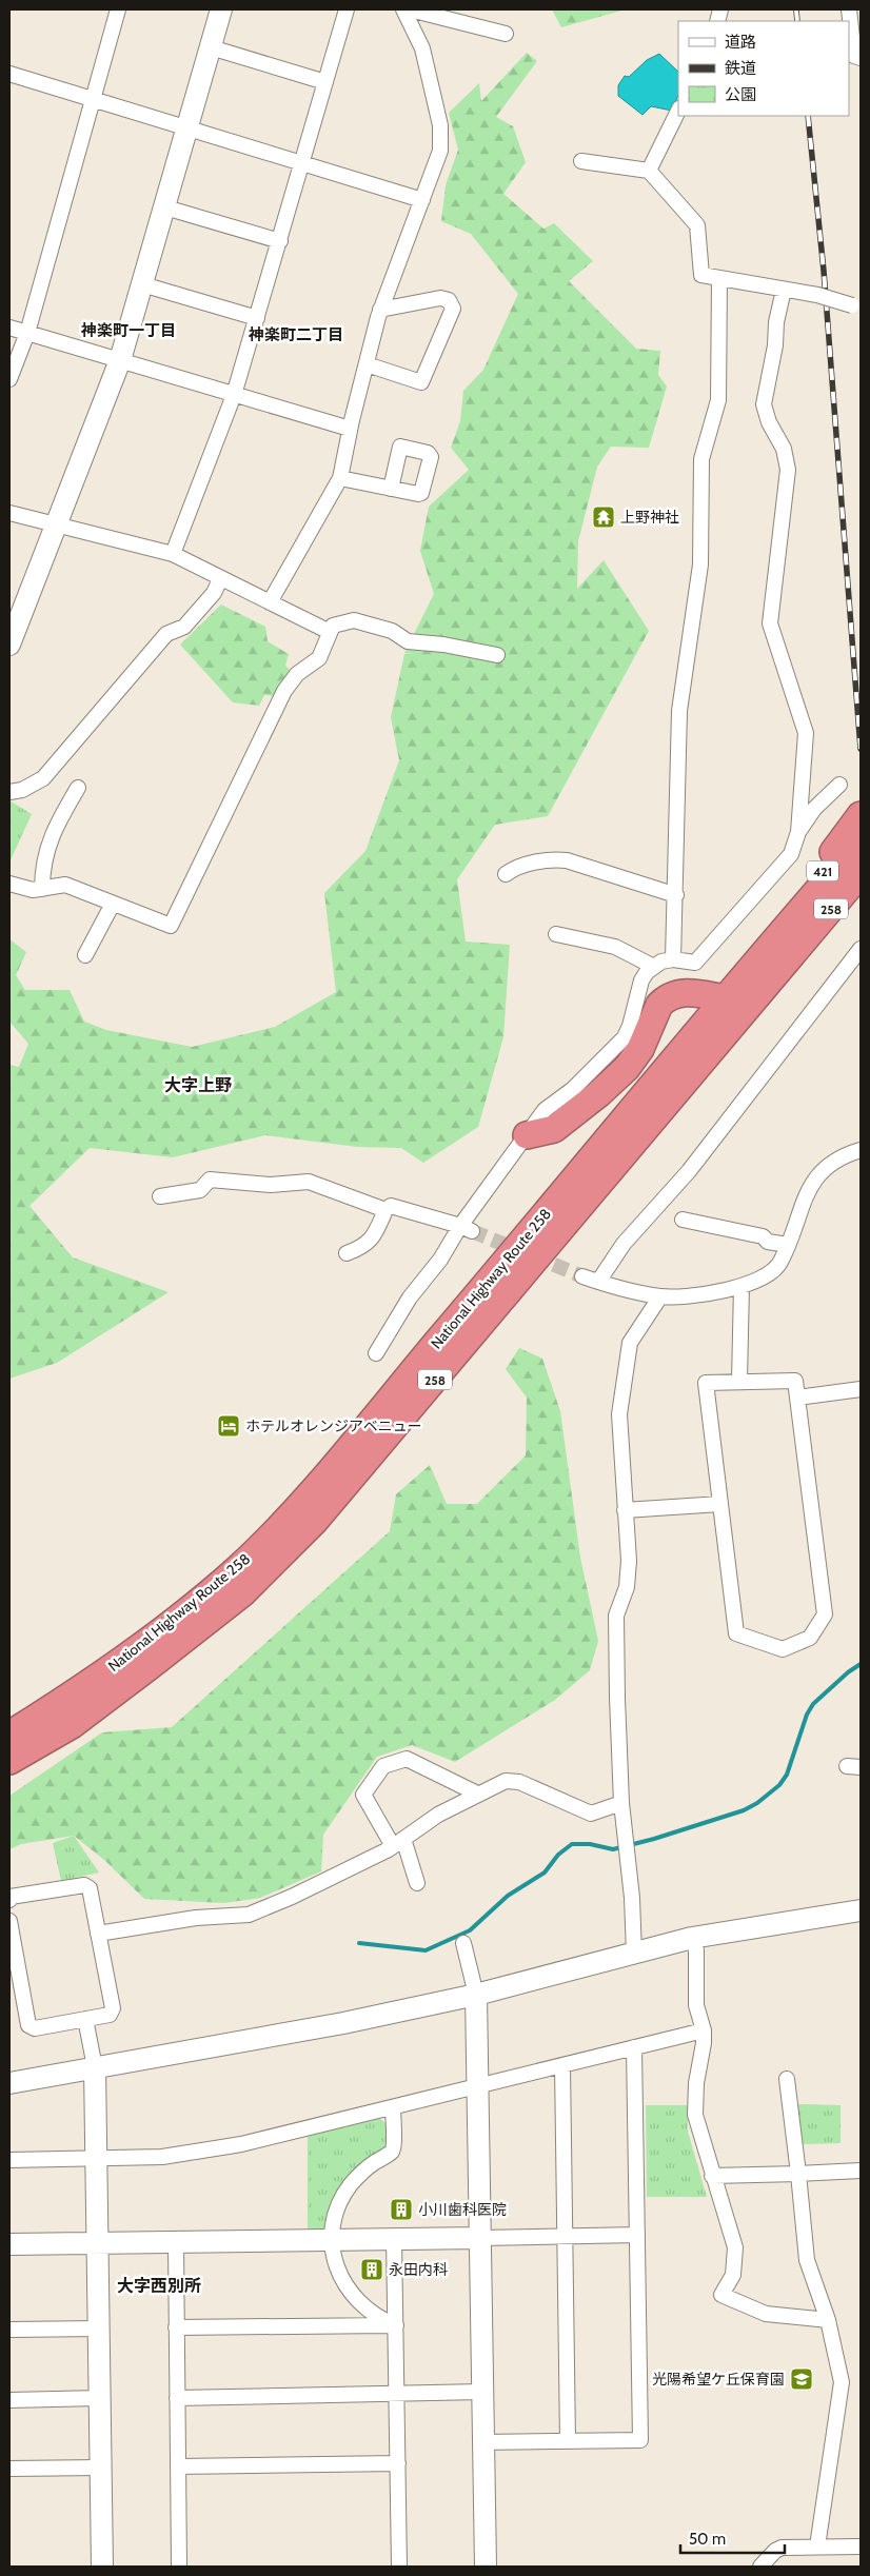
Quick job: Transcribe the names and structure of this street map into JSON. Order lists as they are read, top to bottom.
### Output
{
  "streets": {
    "highway": ["258", "National Highway Route 258"]
  },
  "districts": [
    "神楽町一丁目",
    "神楽町二丁目",
    "大字上野",
    "大字西別所"
  ],
  "places": {
    "temple": ["上野神社"],
    "hotel": ["ホテルオレンジアベニュー"],
    "building": ["小川歯科医院", "永田内科"],
    "school or university": ["光陽希望ケ丘保育園"]
  },
  "legend": ["道路", "鉄道", "公園"],
  "scale_bar": "50 m"
}
